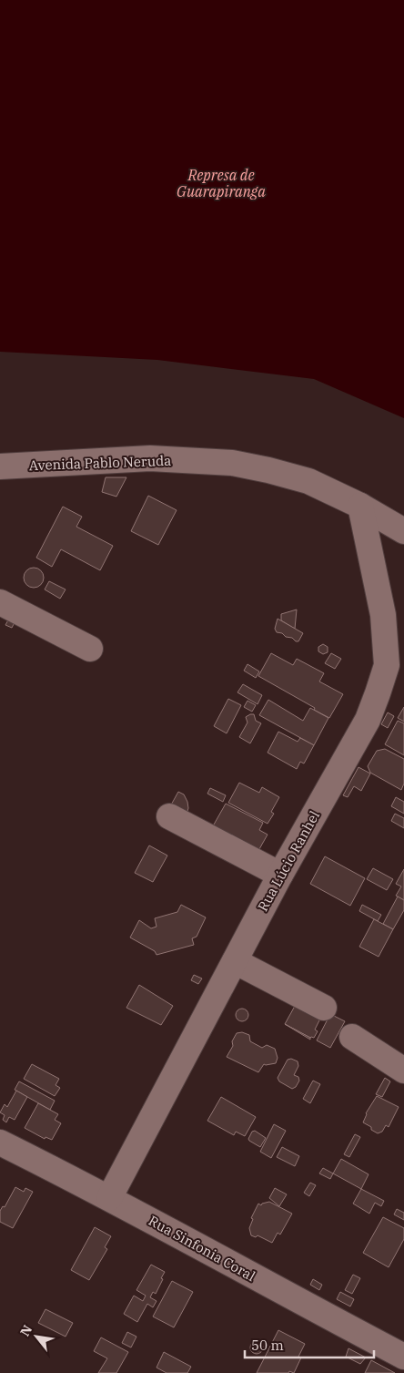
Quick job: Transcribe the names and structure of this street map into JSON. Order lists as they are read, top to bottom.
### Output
{
  "streets": {
    "street": ["Avenida Pablo Neruda", "Rua Lúcio Ranhel", "Rua Sinfonia Coral"]
  },
  "crossings": [
    ["Avenida Pablo Neruda", "Rua Lúcio Ranhel"],
    ["Rua Lúcio Ranhel", "Rua Sinfonia Coral"]
  ],
  "water": ["Represa de Guarapiranga"],
  "scale_bar": "50 m",
  "north": "top left"
}
